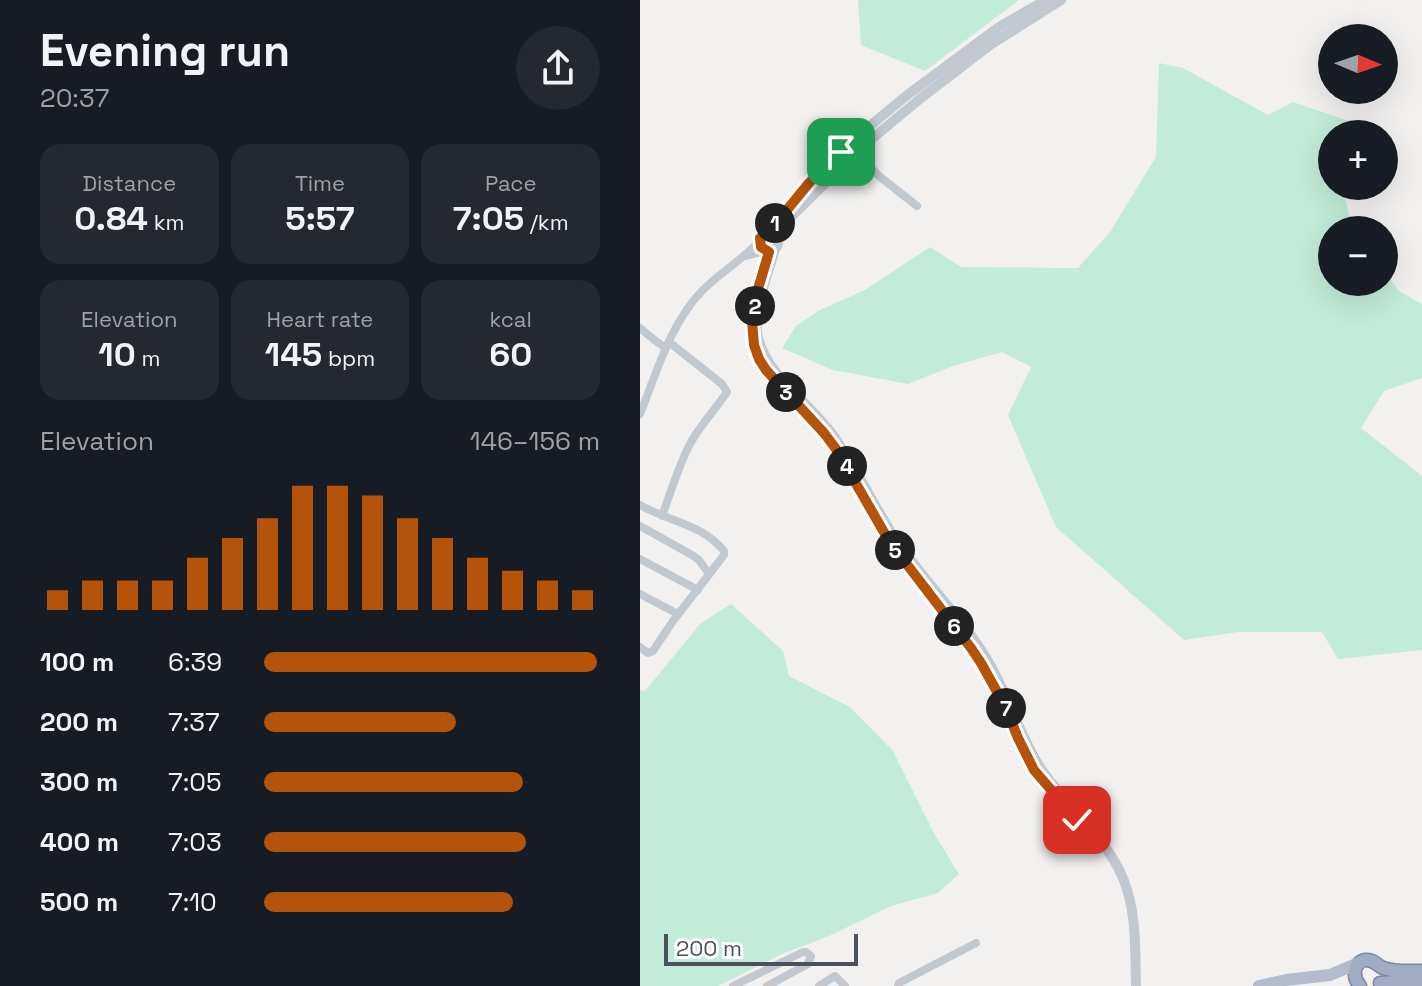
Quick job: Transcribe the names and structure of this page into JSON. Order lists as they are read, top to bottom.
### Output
{
  "scale_bar": "200 m",
  "north": "right",
  "page": {
    "heading": ["Evening run", "20:37"],
    "map_buttons": ["+", "−"],
    "stats": [
      ["Distance", "0.84 km"],
      ["Time", "5:57"],
      ["Pace", "7:05 /km"],
      ["Elevation", "10 m"],
      ["Heart rate", "145 bpm"],
      ["kcal", "60"]
    ],
    "pins": [
      "1",
      "2",
      "3",
      "4",
      "5",
      "6",
      "7"
    ],
    "chart": ["Elevation", "146–156 m"],
    "list": [
      {
        "name": "100 m",
        "note": "6:39"
      },
      {
        "name": "200 m",
        "note": "7:37"
      },
      {
        "name": "300 m",
        "note": "7:05"
      },
      {
        "name": "400 m",
        "note": "7:03"
      },
      {
        "name": "500 m",
        "note": "7:10"
      }
    ],
    "scale": "200 m"
  }
}
